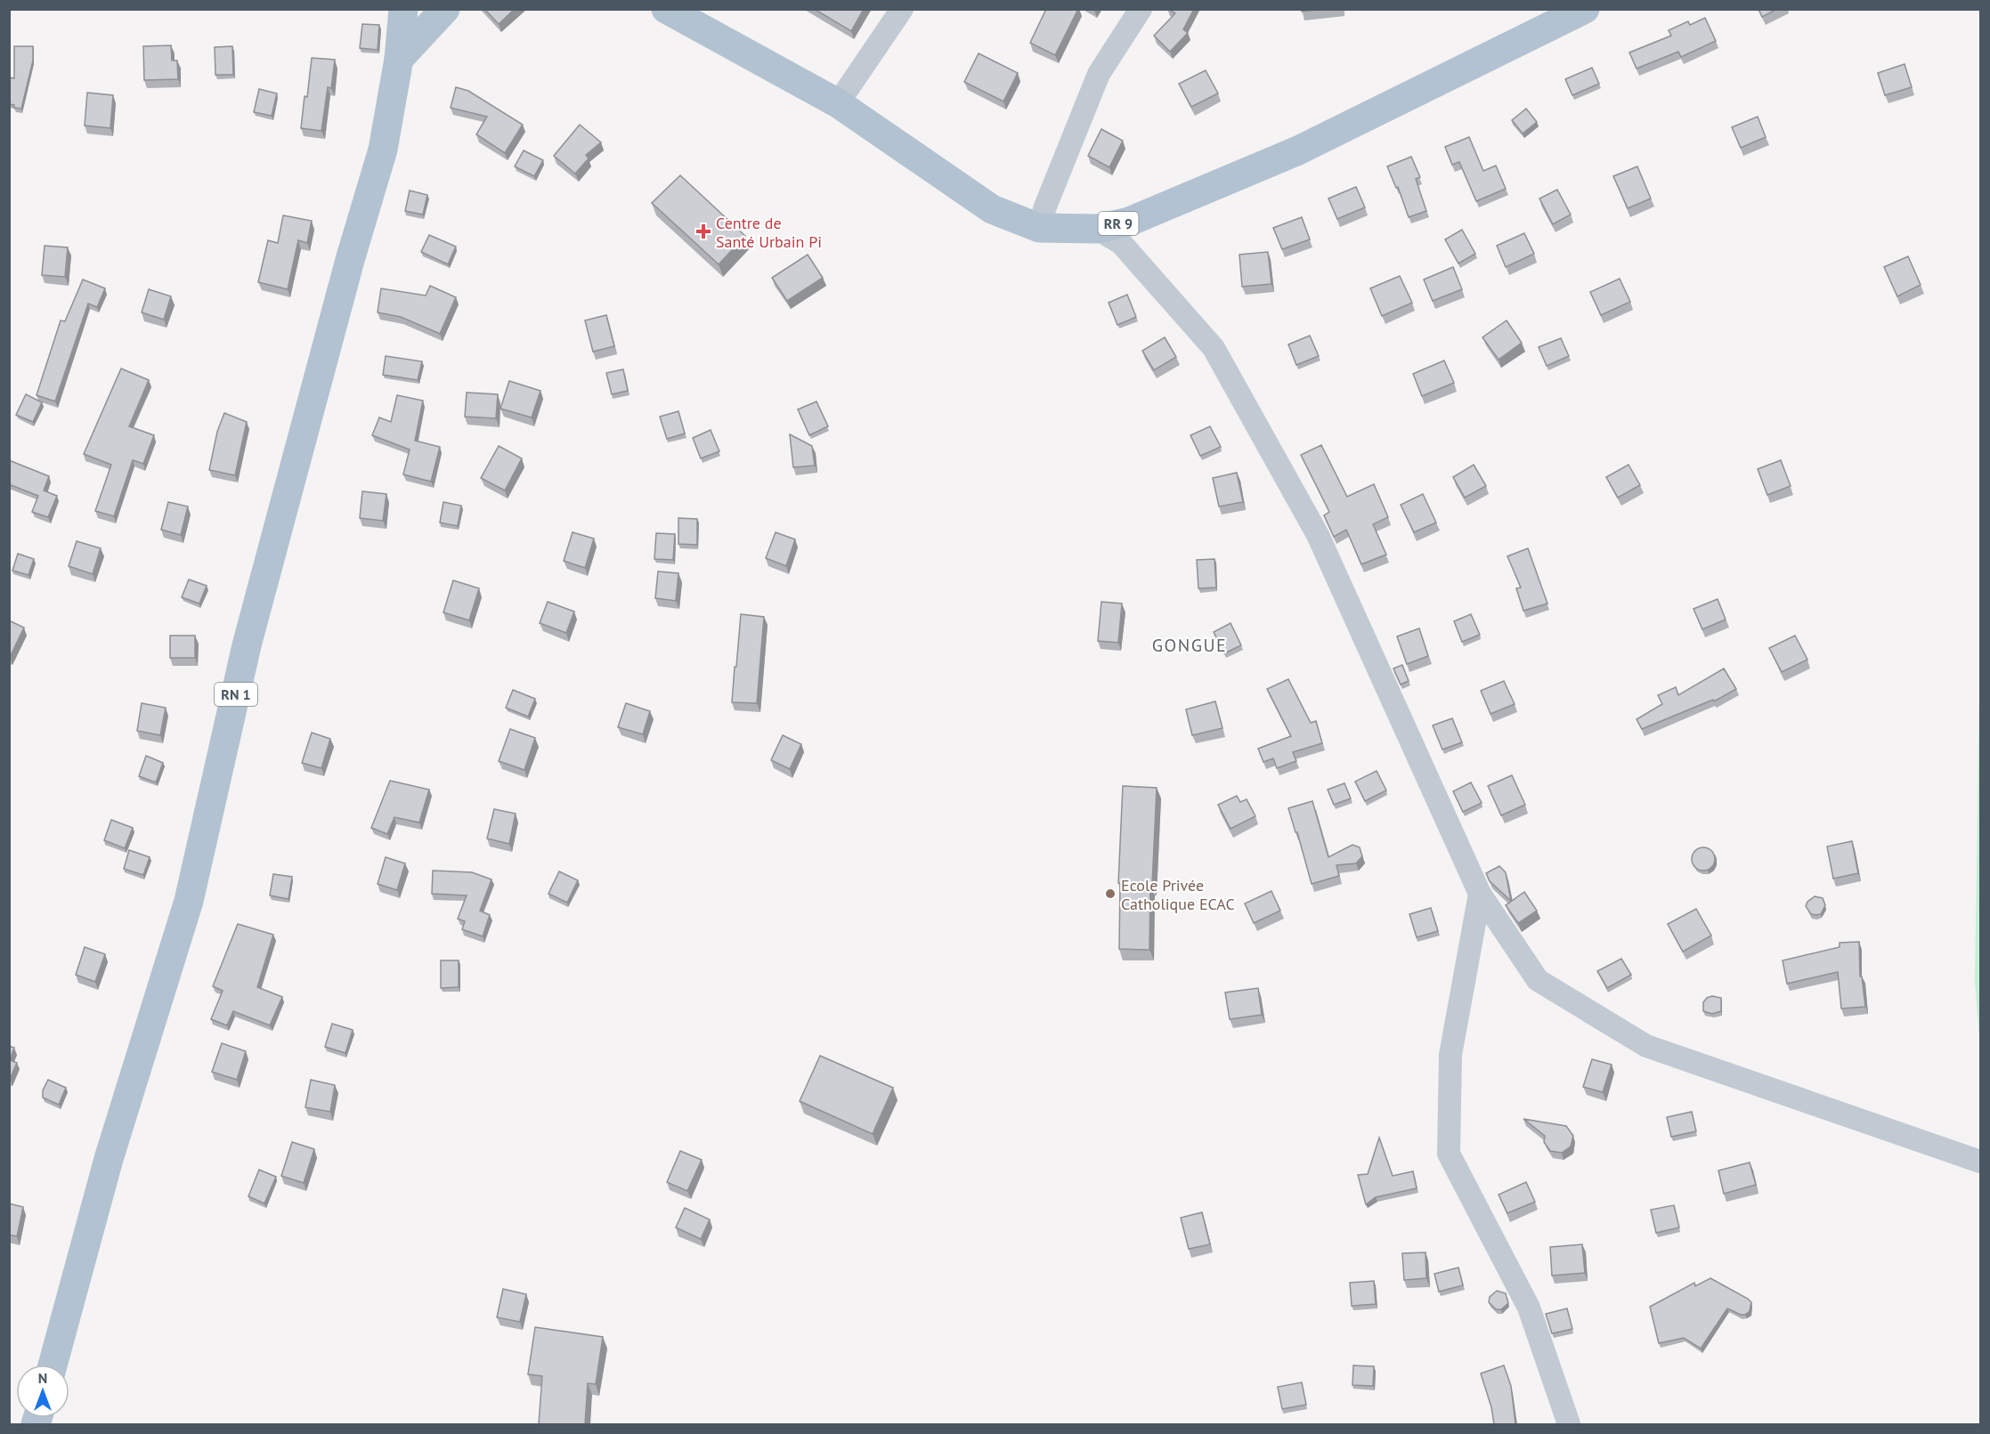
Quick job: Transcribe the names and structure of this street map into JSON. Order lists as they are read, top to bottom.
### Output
{
  "streets": {
    "main road": ["RR 9", "RN 1"]
  },
  "districts": ["GONGUE"],
  "places": {
    "health": ["Centre de Santé Urbain Pi"],
    "other": ["Ecole Privée Catholique ECAC"]
  },
  "north": "top"
}
